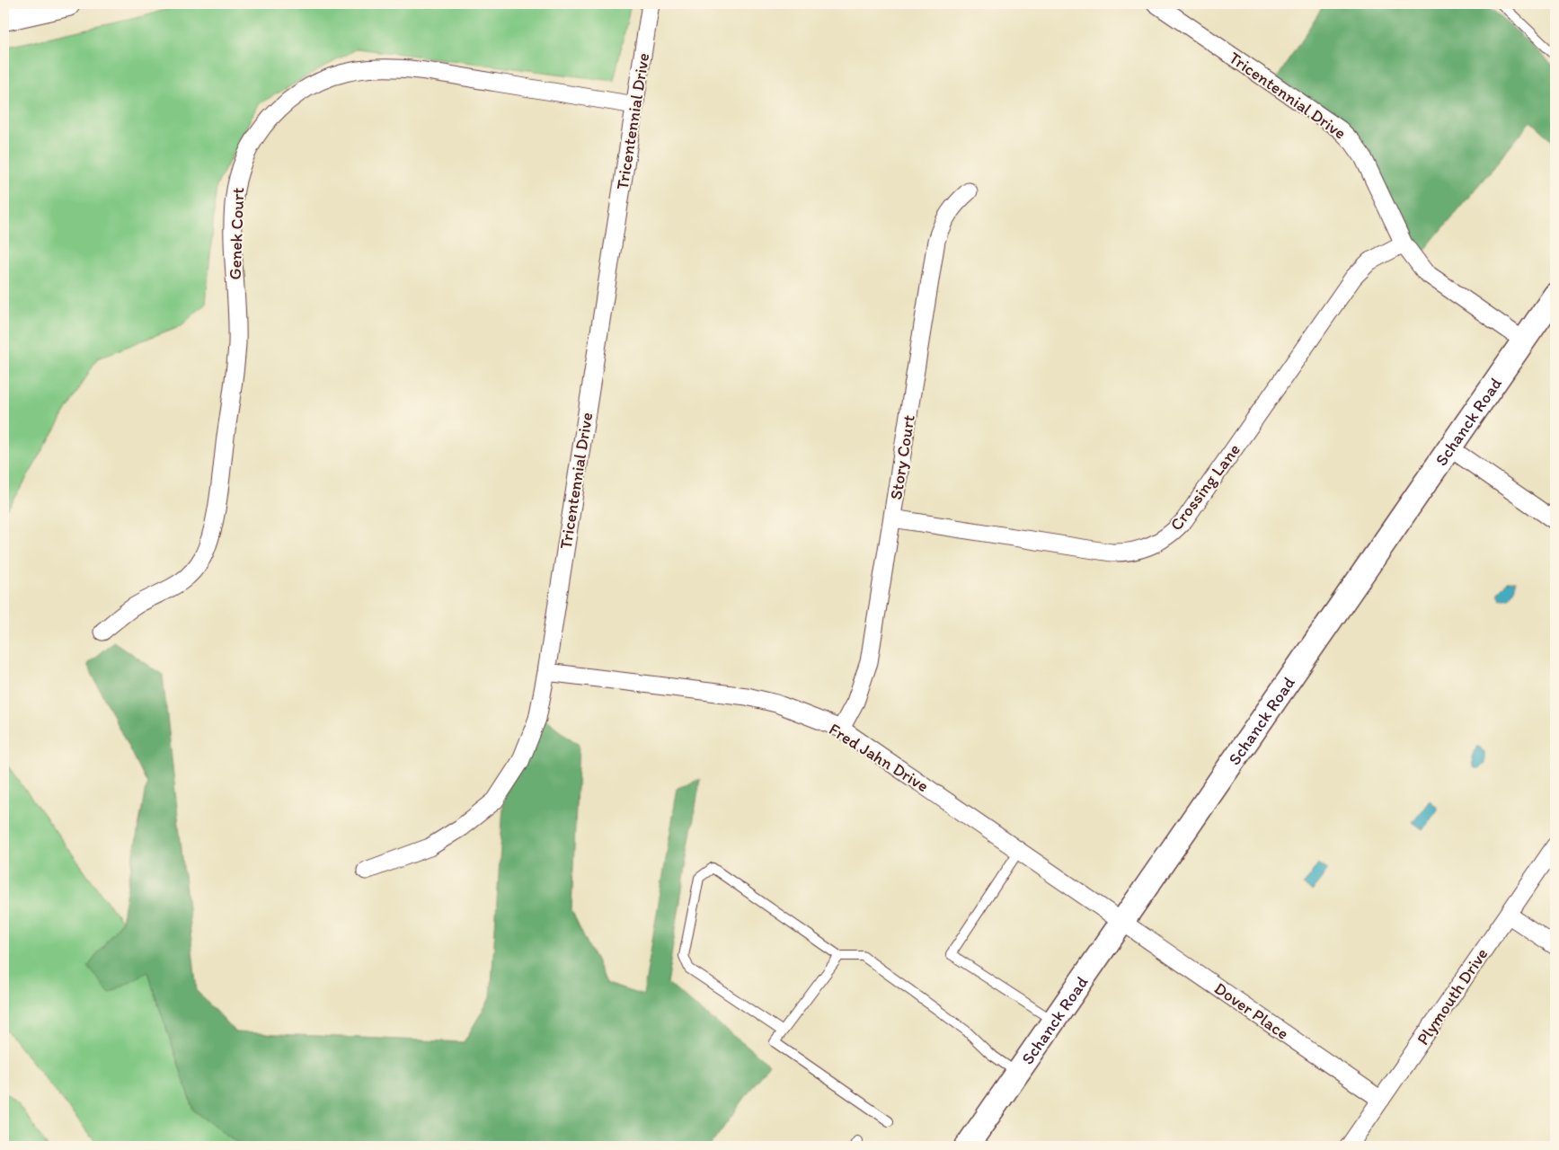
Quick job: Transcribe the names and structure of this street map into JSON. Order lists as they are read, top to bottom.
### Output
{
  "streets": {
    "street": [
      "Tricentennial Drive",
      "Genek Court",
      "Schanck Road",
      "Story Court",
      "Crossing Lane",
      "Fred Jahn Drive",
      "Plymouth Drive",
      "Dover Place"
    ]
  },
  "crossings": [
    ["Tricentennial Drive", "Genek Court"],
    ["Tricentennial Drive", "Schanck Road"],
    ["Tricentennial Drive", "Crossing Lane"],
    ["Tricentennial Drive", "Fred Jahn Drive"],
    ["Schanck Road", "Fred Jahn Drive"],
    ["Schanck Road", "Dover Place"],
    ["Story Court", "Crossing Lane"],
    ["Story Court", "Fred Jahn Drive"],
    ["Fred Jahn Drive", "Dover Place"],
    ["Plymouth Drive", "Dover Place"]
  ]
}
